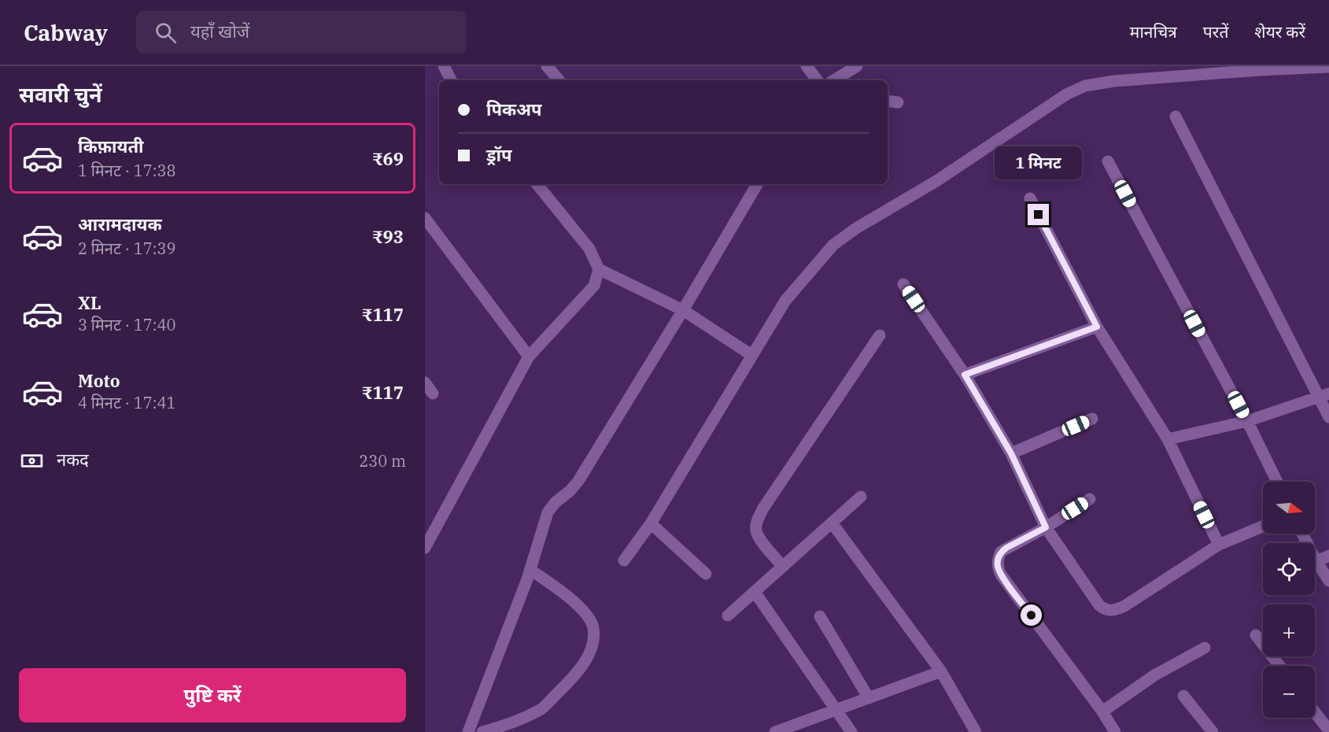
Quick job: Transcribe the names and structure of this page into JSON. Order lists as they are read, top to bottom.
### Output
{
  "north": "right",
  "page": {
    "header": "Cabway",
    "search": "यहाँ खोजें",
    "nav": ["मानचित्र", "परतें", "शेयर करें"],
    "heading": "सवारी चुनें",
    "banner": ["पिकअप", "ड्रॉप"],
    "list": [
      {
        "name": "किफ़ायती",
        "note": "1 मिनट · 17:38",
        "value": "₹69"
      },
      {
        "name": "आरामदायक",
        "note": "2 मिनट · 17:39",
        "value": "₹93"
      },
      {
        "name": "XL",
        "note": "3 मिनट · 17:40",
        "value": "₹117"
      },
      {
        "name": "Moto",
        "note": "4 मिनट · 17:41",
        "value": "₹117"
      }
    ],
    "bubble": "1 मिनट",
    "pay": ["नकद", "230 m"],
    "map_buttons": ["+", "−"],
    "buttons": "पुष्टि करें"
  }
}
